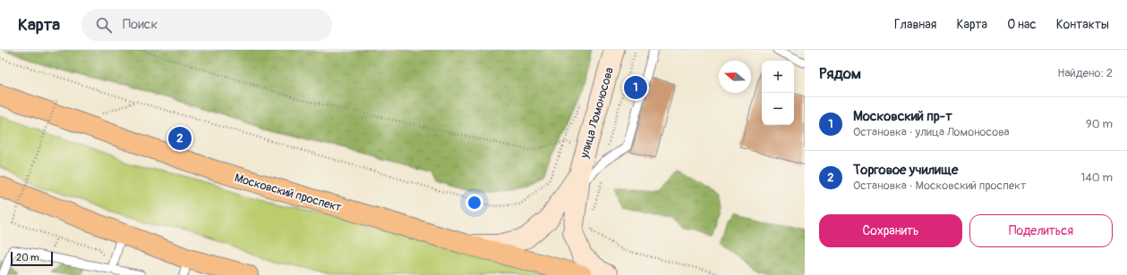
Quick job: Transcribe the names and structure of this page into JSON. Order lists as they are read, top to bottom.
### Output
{
  "streets": {
    "main road": ["улица Ломоносова", "Московский проспект"]
  },
  "crossings": [
    ["улица Ломоносова", "Московский проспект"]
  ],
  "scale_bar": "20 m",
  "north": "left",
  "page": {
    "header": "Карта",
    "search": "Поиск",
    "nav": [
      "Главная",
      "Карта",
      "О нас",
      "Контакты"
    ],
    "heading": ["Рядом", "Найдено: 2"],
    "map_buttons": ["+", "−"],
    "pins": ["1", "2"],
    "list": [
      {
        "mark": "1",
        "name": "Московский пр-т",
        "note": "Остановка · улица Ломоносова",
        "value": "90 m"
      },
      {
        "mark": "2",
        "name": "Торговое училище",
        "note": "Остановка · Московский проспект",
        "value": "140 m"
      }
    ],
    "buttons": ["Сохранить", "Поделиться"],
    "scale": "20 m"
  }
}
